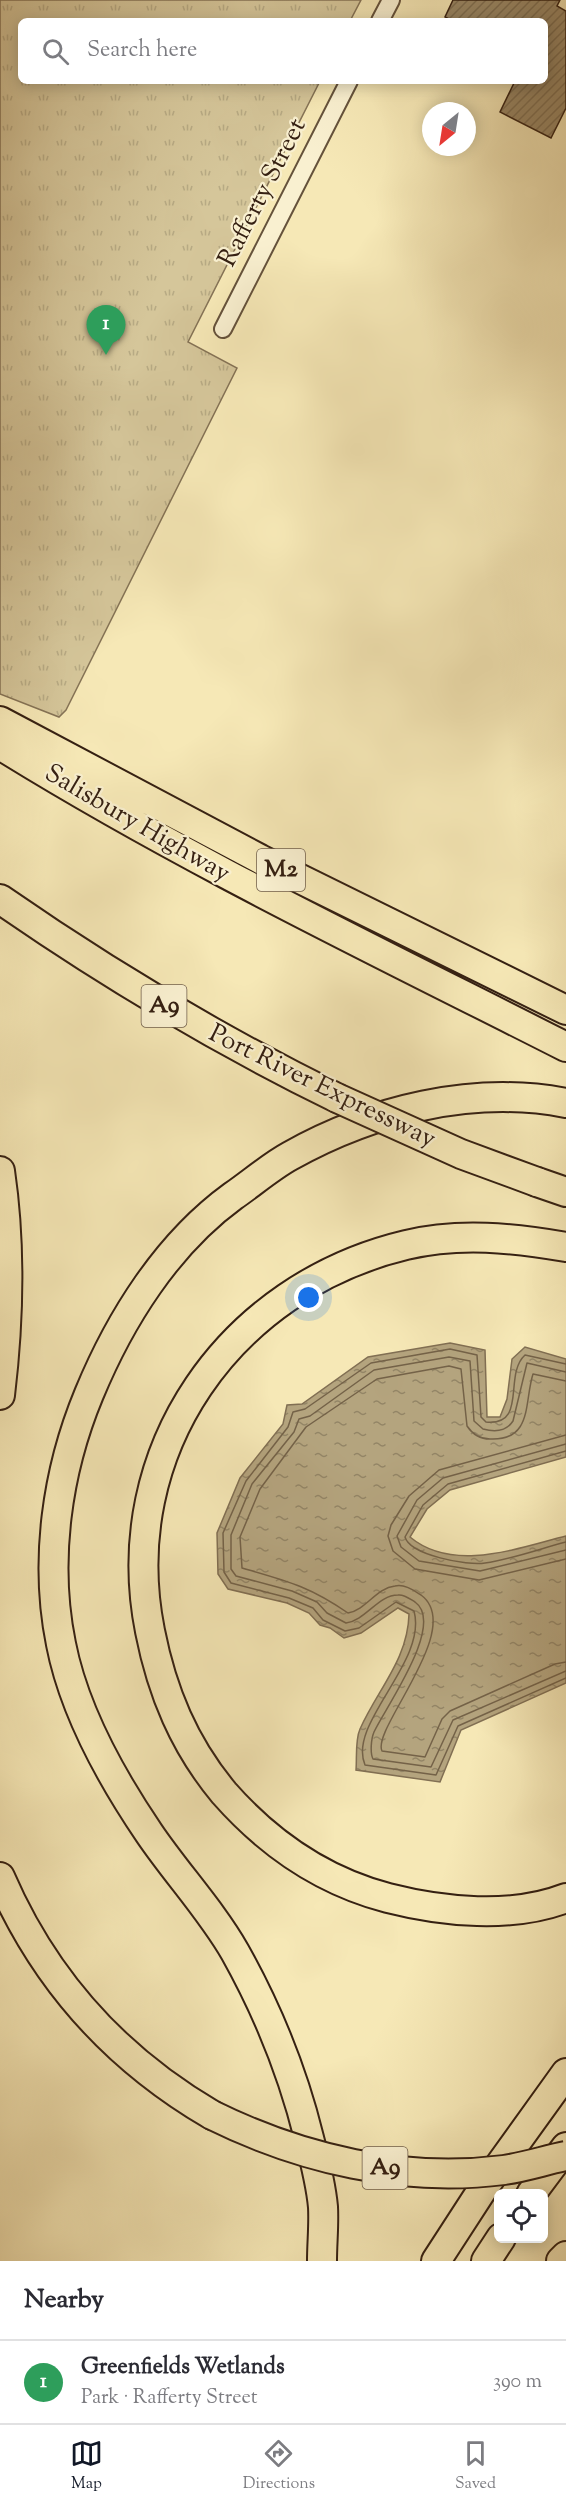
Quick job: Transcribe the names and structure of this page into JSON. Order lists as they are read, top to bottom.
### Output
{
  "streets": {
    "highway": [
      "Salisbury Highway",
      "M2",
      "A9",
      "Port River Expressway"
    ],
    "street": ["Rafferty Street"]
  },
  "north": "bottom left",
  "page": {
    "search": "Search here",
    "pins": "1",
    "heading": "Nearby",
    "list": [
      {
        "mark": "1",
        "name": "Greenfields Wetlands",
        "note": "Park · Rafferty Street",
        "value": "390 m"
      }
    ],
    "nav": ["Map", "Directions", "Saved"]
  }
}
